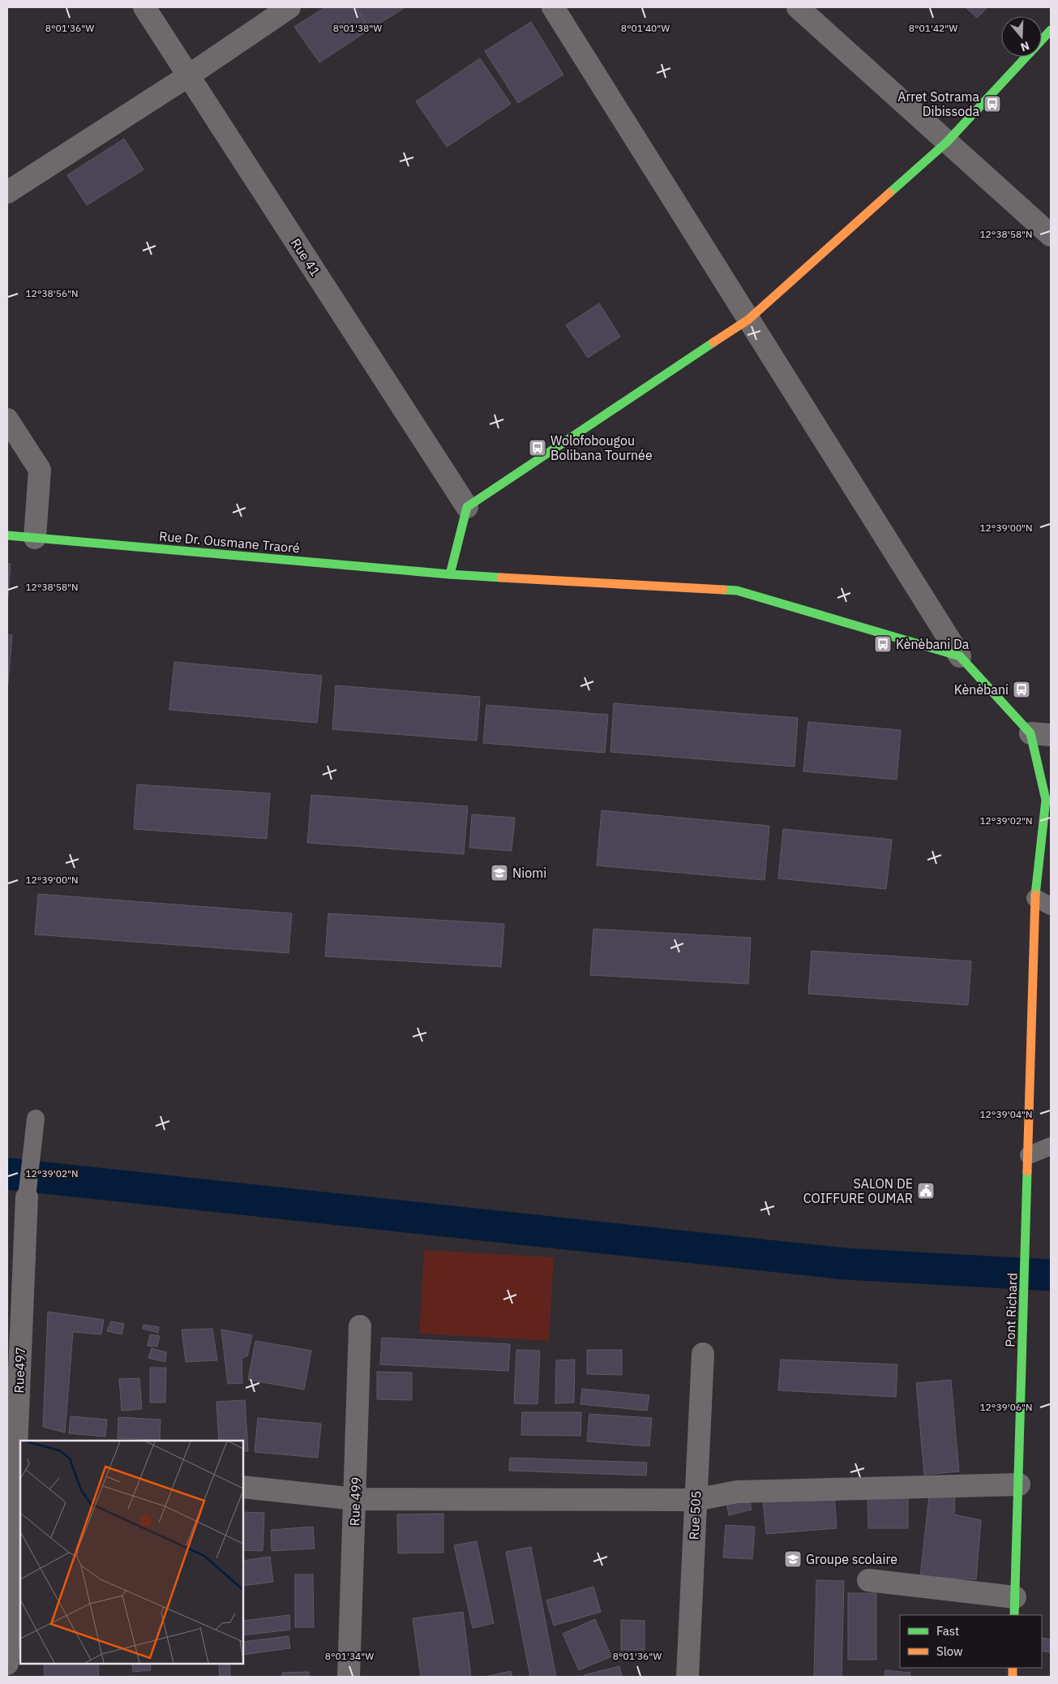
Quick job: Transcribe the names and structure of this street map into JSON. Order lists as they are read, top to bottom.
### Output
{
  "streets": {
    "main road": ["Rue Dr. Ousmane Traoré", "Pont Richard"],
    "street": [
      "Rue 41",
      "Rue497",
      "Rue 499",
      "Rue 505"
    ]
  },
  "places": {
    "bus stop": [
      "Arret Sotrama Dibissoda",
      "Wolofobougou Bolibana Tournée",
      "Kènèbani Da",
      "Kènèbani"
    ],
    "school or university": ["Niomi", "Groupe scolaire"],
    "public building": ["SALON DE COIFFURE OUMAR"]
  },
  "legend": ["Fast", "Slow"],
  "north": "bottom",
  "coordinates": [
    "8°01'36\"W",
    "8°01'38\"W",
    "8°01'40\"W",
    "8°01'42\"W",
    "12°38'58\"N",
    "12°38'56\"N",
    "12°39'00\"N",
    "12°39'02\"N",
    "12°39'04\"N",
    "12°39'06\"N",
    "8°01'34\"W"
  ]
}
